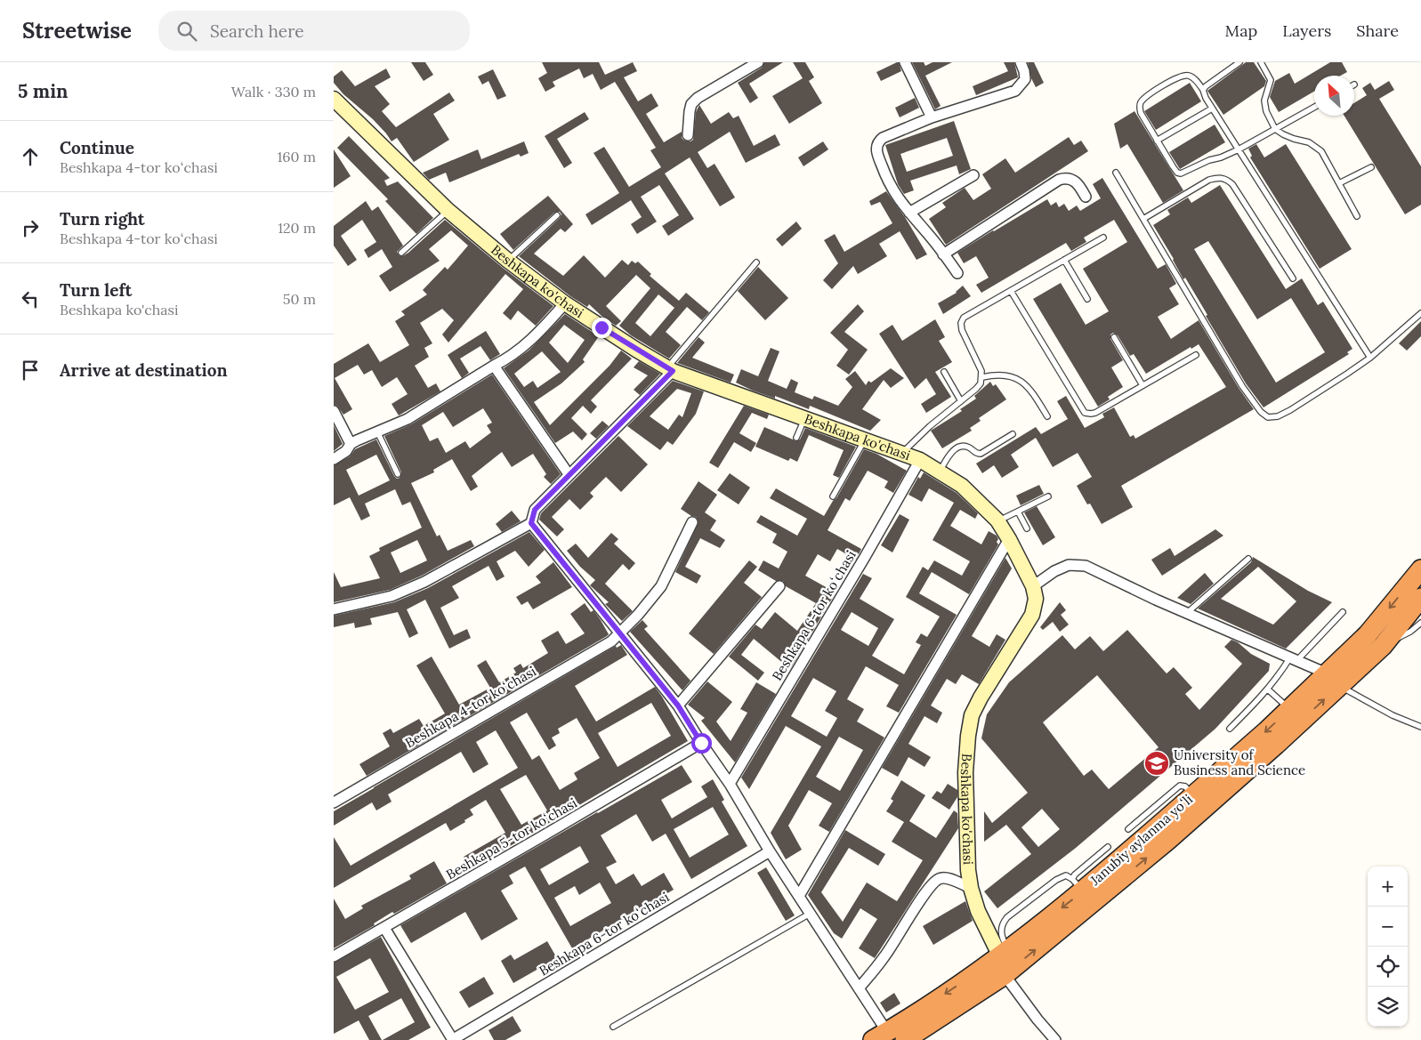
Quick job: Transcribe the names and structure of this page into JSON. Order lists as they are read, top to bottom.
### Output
{
  "streets": {
    "highway": ["Janubiy aylanma yoʻli"],
    "street": [
      "Beshkapa ko'chasi",
      "Beshkapa 6-tor koʻchasi",
      "Beshkapa 4-tor koʻchasi",
      "Beshkapa 5-tor koʻchasi"
    ]
  },
  "crossings": [
    ["Beshkapa ko'chasi", "Beshkapa 6-tor koʻchasi"],
    ["Beshkapa ko'chasi", "Janubiy aylanma yoʻli"]
  ],
  "places": {
    "school or university": ["University of Business and Science"]
  },
  "north": "top left",
  "page": {
    "header": "Streetwise",
    "search": "Search here",
    "nav": ["Map", "Layers", "Share"],
    "heading": ["5 min", "Walk · 330 m"],
    "list": [
      ["Continue", "Beshkapa 4-tor koʻchasi", "160 m"],
      ["Turn right", "Beshkapa 4-tor koʻchasi", "120 m"],
      ["Turn left", "Beshkapa ko'chasi", "50 m"],
      "Arrive at destination"
    ],
    "map_buttons": ["+", "−"]
  }
}
